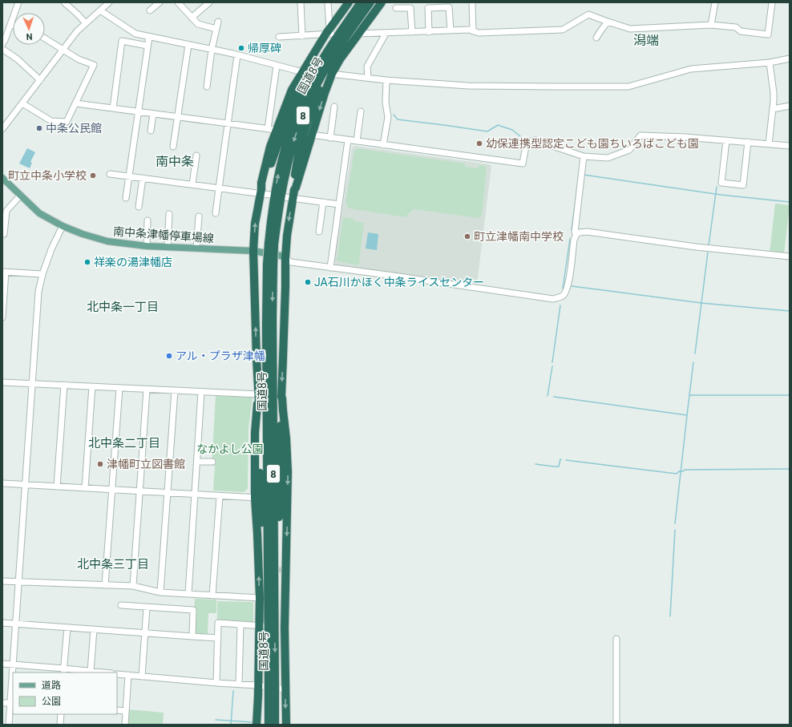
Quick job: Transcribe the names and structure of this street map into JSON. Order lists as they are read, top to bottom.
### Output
{
  "streets": {
    "highway": ["国道8号", "8"],
    "main road": ["南中条津幡停車場線"]
  },
  "crossings": [
    ["国道8号", "8"]
  ],
  "districts": [
    "潟端",
    "南中条",
    "北中条一丁目",
    "北中条二丁目",
    "北中条三丁目"
  ],
  "parks": ["なかよし公園"],
  "places": [
    "帰厚碑",
    "中条公民館",
    "幼保連携型認定こども園ちいろばこども園",
    "町立中条小学校",
    "町立津幡南中学校",
    "祥楽の湯津幡店",
    "JA石川かほく中条ライスセンター",
    "アル・プラザ津幡",
    "津幡町立図書館"
  ],
  "legend": ["道路", "公園"],
  "north": "bottom"
}
